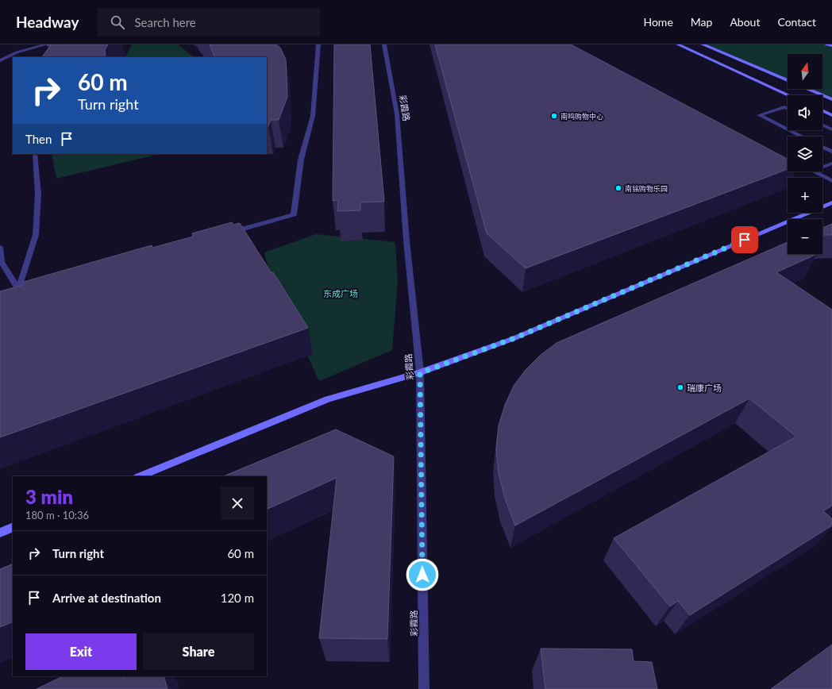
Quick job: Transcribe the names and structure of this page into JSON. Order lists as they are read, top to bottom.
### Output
{
  "streets": {
    "street": ["彩霞路"]
  },
  "parks": ["东成广场"],
  "places": ["南鸣购物中心", "南铭购物乐园", "瑞康广场"],
  "north": "top",
  "page": {
    "header": "Headway",
    "search": "Search here",
    "nav": [
      "Home",
      "Map",
      "About",
      "Contact"
    ],
    "map_buttons": ["+", "−"],
    "turn": ["60 m", "Turn right"],
    "then": "Then",
    "heading": ["3 min", "180 m · 10:36"],
    "list": [
      {
        "name": "Turn right",
        "value": "60 m"
      },
      {
        "name": "Arrive at destination",
        "value": "120 m"
      }
    ],
    "buttons": ["Exit", "Share"]
  }
}
